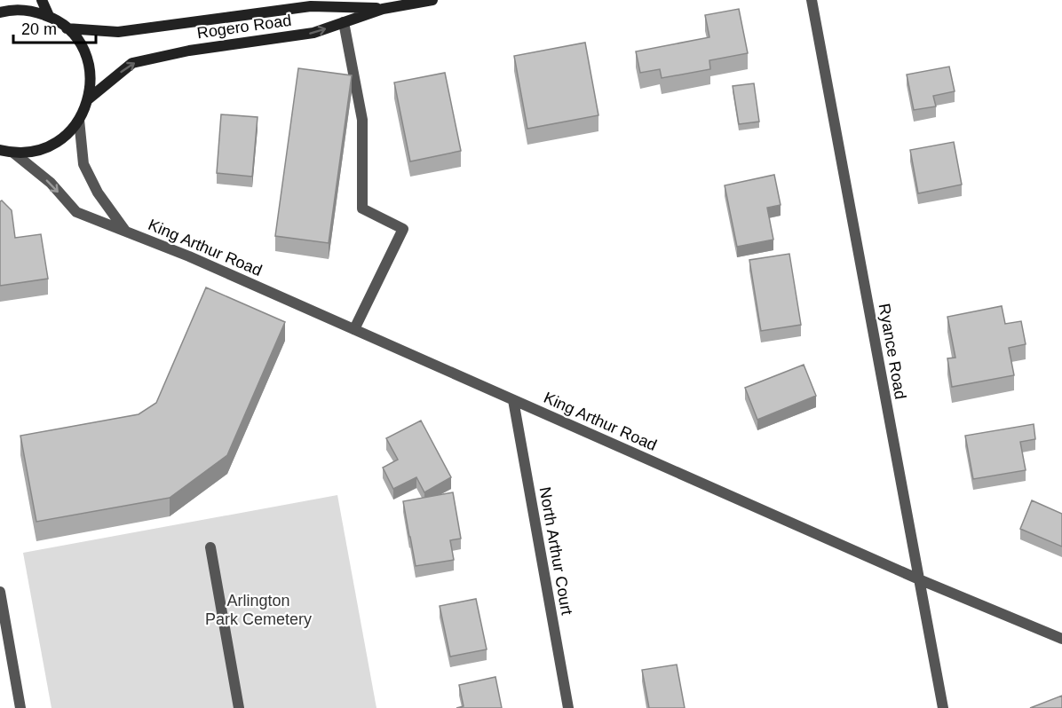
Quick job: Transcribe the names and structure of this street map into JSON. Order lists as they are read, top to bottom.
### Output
{
  "streets": {
    "main road": ["Rogero Road"],
    "street": ["King Arthur Road", "Ryance Road", "North Arthur Court"]
  },
  "crossings": [
    ["King Arthur Road", "Ryance Road"],
    ["King Arthur Road", "North Arthur Court"]
  ],
  "parks": ["Arlington Park Cemetery"],
  "scale_bar": "20 m"
}
